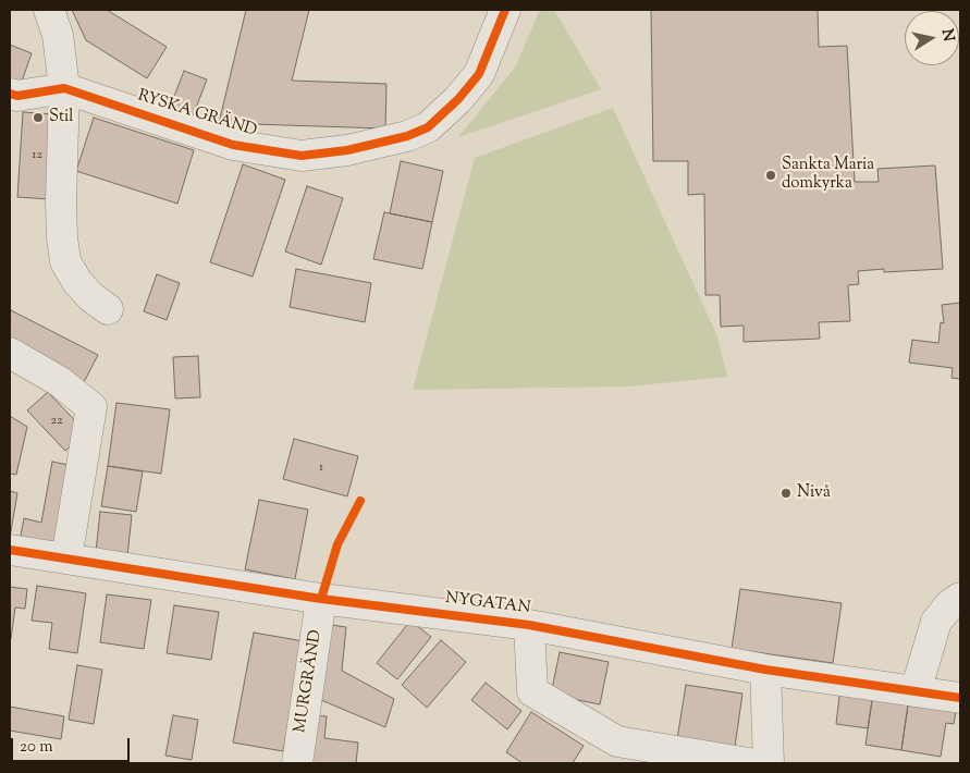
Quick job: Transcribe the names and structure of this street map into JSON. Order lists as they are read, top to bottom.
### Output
{
  "streets": {
    "street": ["RYSKA GRÄND", "NYGATAN", "MURGRÄND"]
  },
  "crossings": [
    ["NYGATAN", "MURGRÄND"]
  ],
  "places": ["Stil", "Sankta Maria domkyrka", "Nivå"],
  "house_numbers": ["12", "22", "1"],
  "scale_bar": "20 m",
  "north": "right"
}
